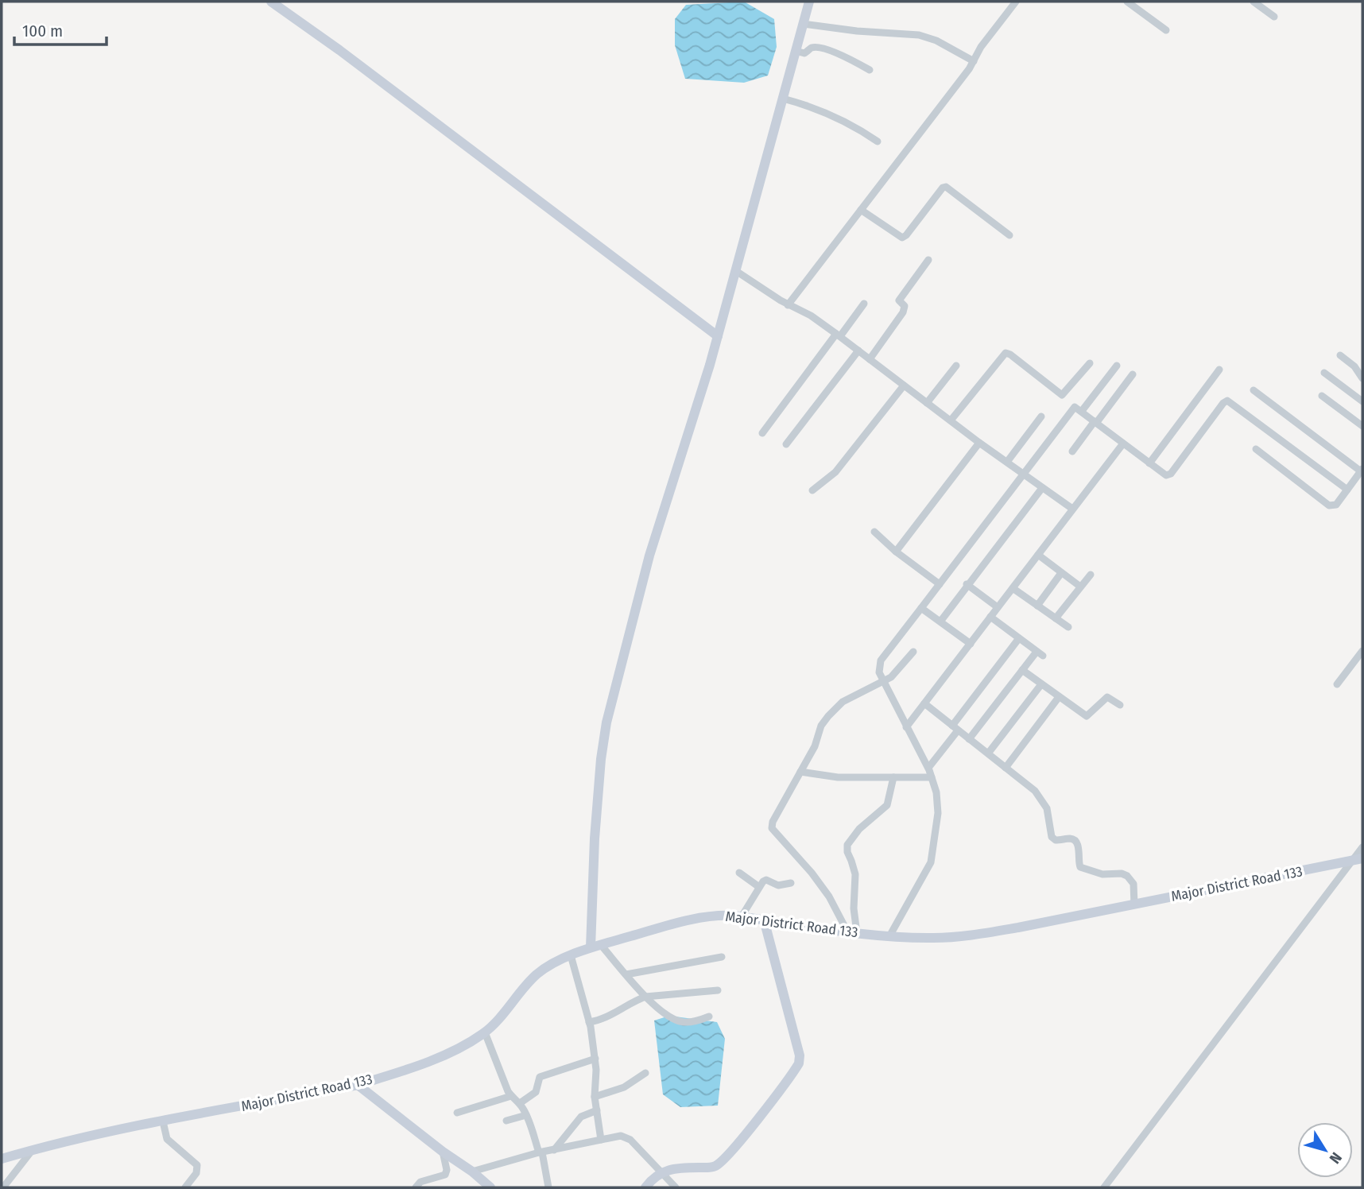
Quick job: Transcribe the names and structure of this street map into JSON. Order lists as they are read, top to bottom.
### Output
{
  "streets": {
    "street": ["Major District Road 133"]
  },
  "scale_bar": "100 m",
  "north": "bottom right"
}
